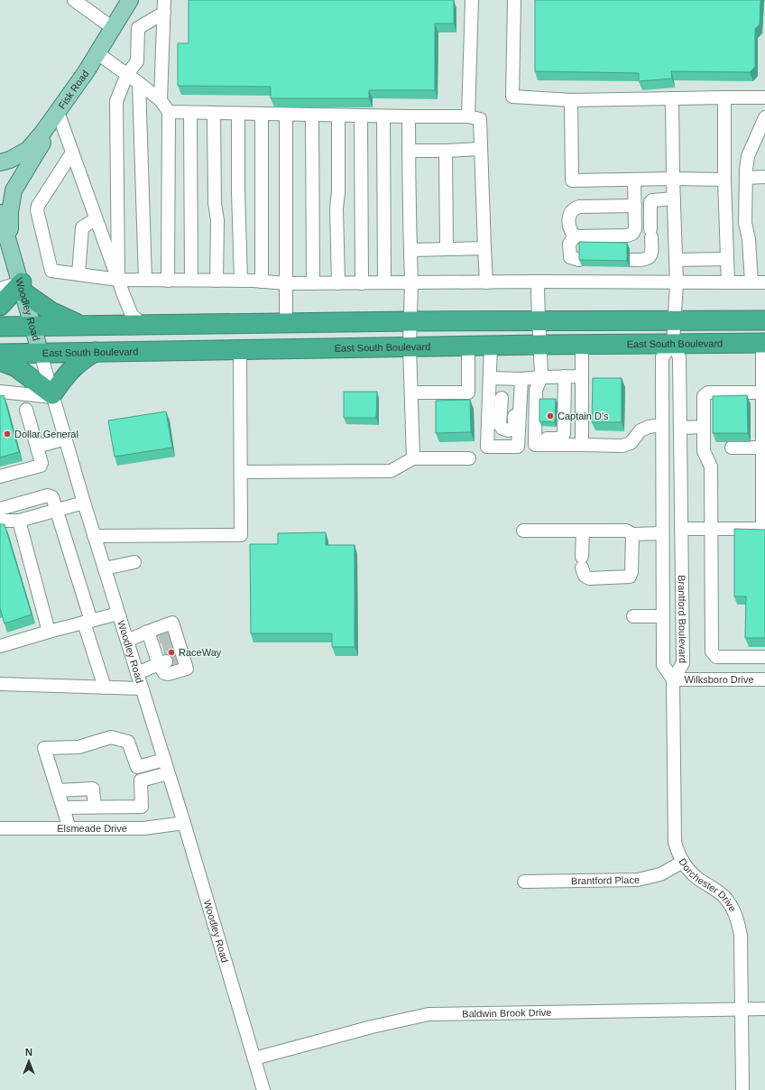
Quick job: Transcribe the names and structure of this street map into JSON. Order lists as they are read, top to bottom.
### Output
{
  "streets": {
    "highway": ["East South Boulevard"],
    "main road": ["Fisk Road", "Woodley Road"],
    "street": [
      "Brantford Boulevard",
      "Wilksboro Drive",
      "Elsmeade Drive",
      "Brantford Place",
      "Dorchester Drive",
      "Baldwin Brook Drive"
    ]
  },
  "crossings": [
    ["Woodley Road", "East South Boulevard"],
    ["Woodley Road", "Elsmeade Drive"],
    ["Woodley Road", "Baldwin Brook Drive"],
    ["East South Boulevard", "Brantford Boulevard"],
    ["Brantford Boulevard", "Wilksboro Drive"],
    ["Brantford Boulevard", "Dorchester Drive"],
    ["Wilksboro Drive", "Dorchester Drive"],
    ["Brantford Place", "Dorchester Drive"],
    ["Dorchester Drive", "Baldwin Brook Drive"]
  ],
  "places": ["Captain D's", "Dollar General", "RaceWay"],
  "north": "top"
}
